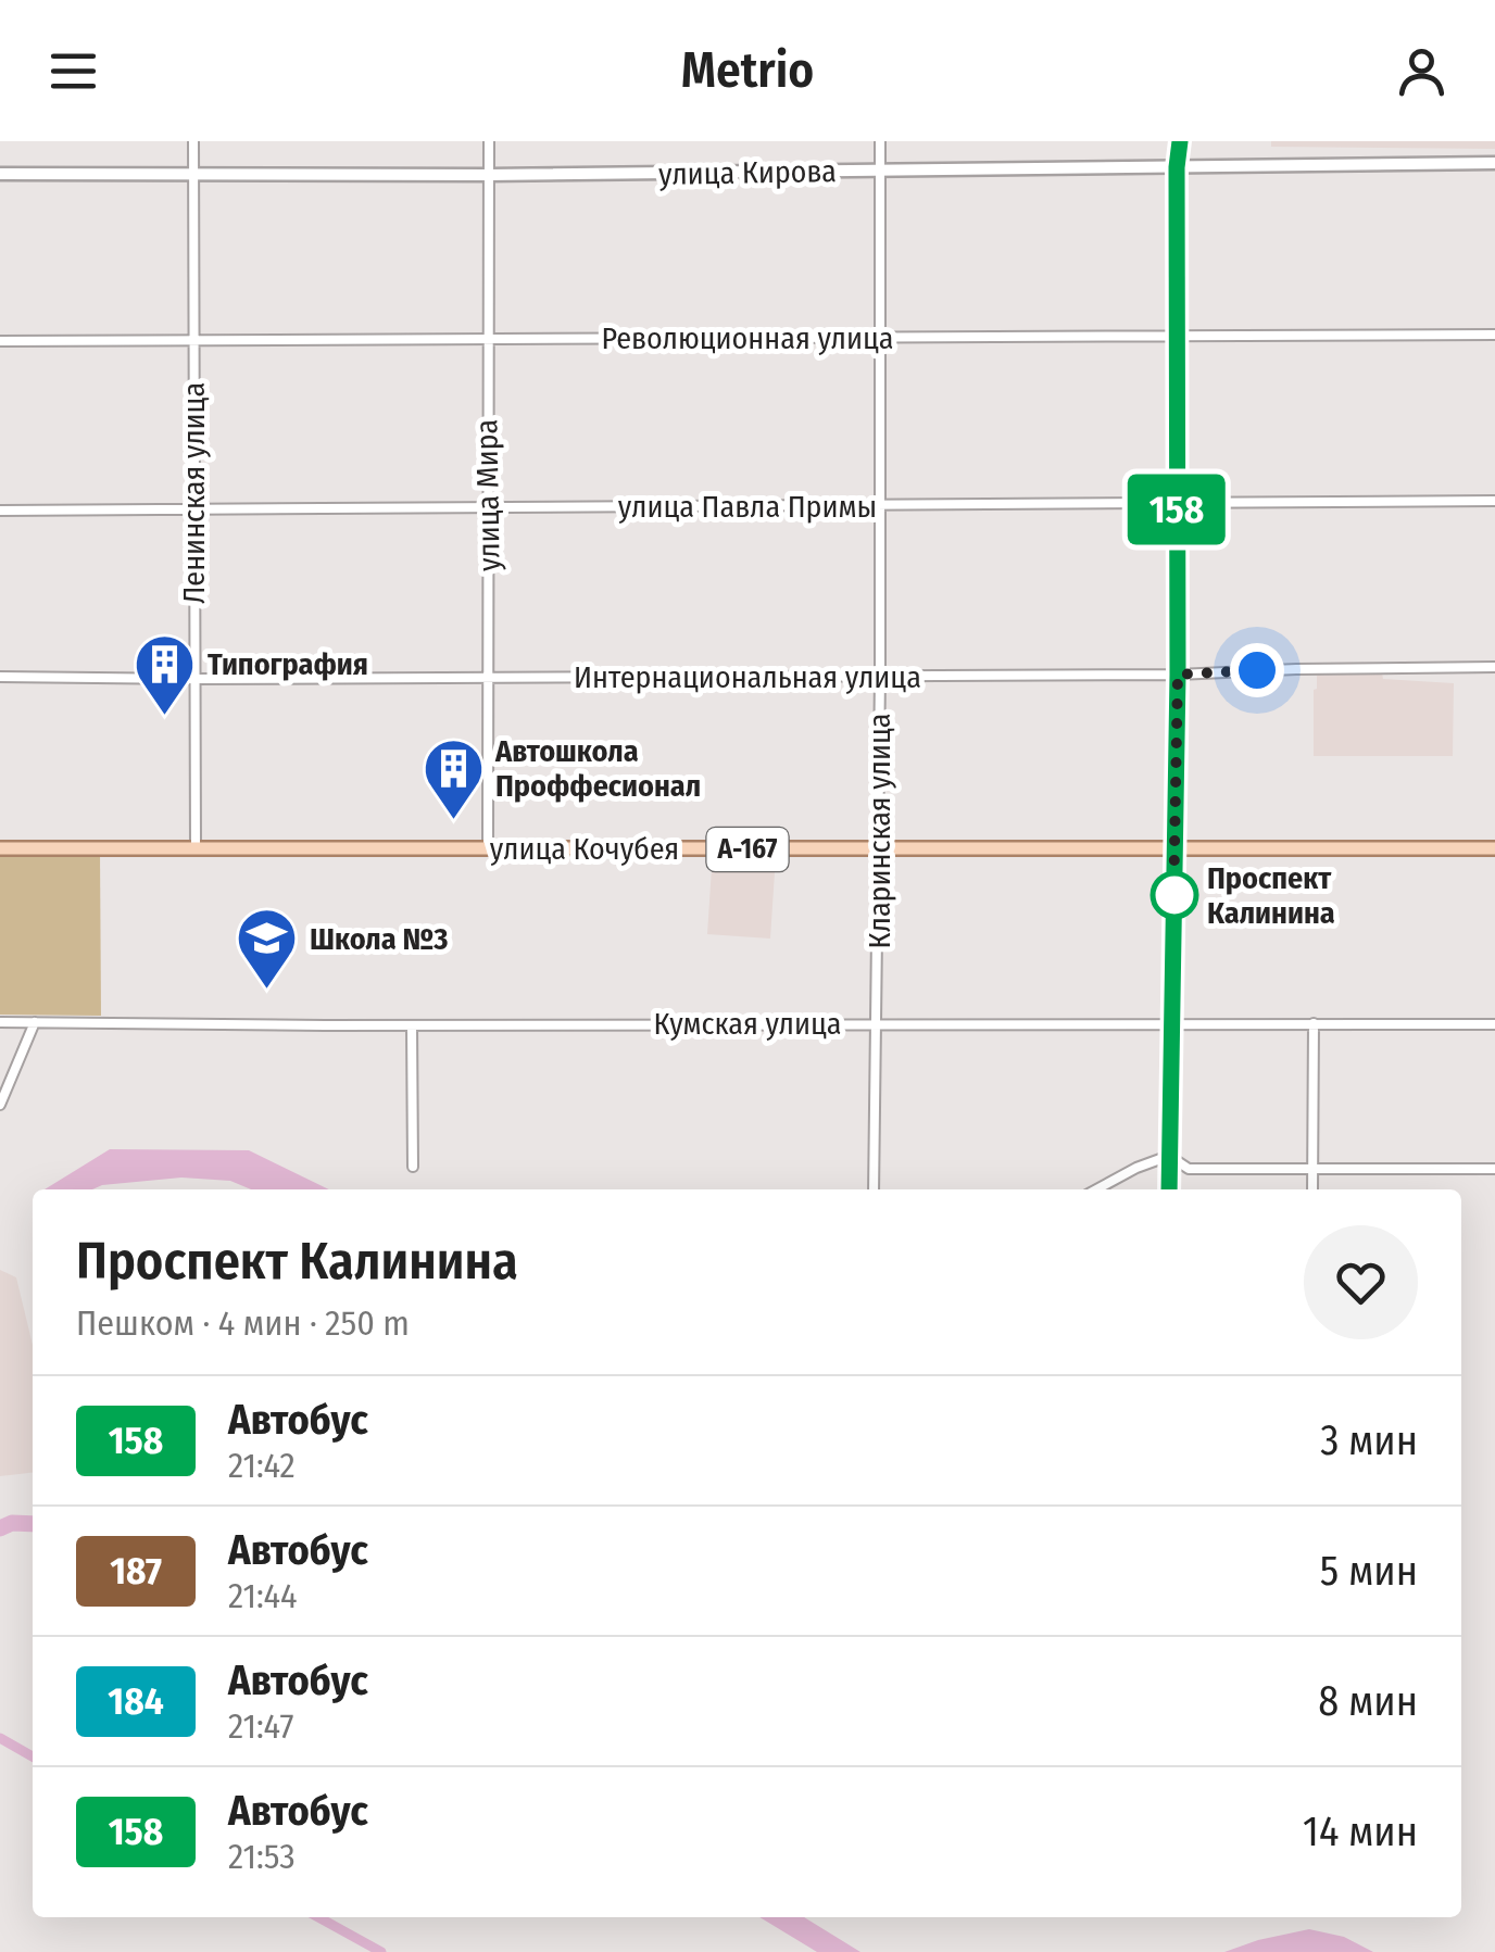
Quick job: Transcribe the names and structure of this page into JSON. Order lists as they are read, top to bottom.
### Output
{
  "streets": {
    "main road": ["улица Кочубея", "А-167"],
    "street": [
      "улица Кирова",
      "Революционная улица",
      "Ленинская улица",
      "улица Мира",
      "улица Павла Примы",
      "Интернациональная улица",
      "Кларинская улица",
      "Кумская улица"
    ]
  },
  "crossings": [
    ["улица Кирова", "Ленинская улица"],
    ["улица Кирова", "улица Мира"],
    ["улица Кирова", "Кларинская улица"],
    ["Революционная улица", "Ленинская улица"],
    ["Революционная улица", "улица Мира"],
    ["Революционная улица", "Кларинская улица"],
    ["Ленинская улица", "улица Павла Примы"],
    ["Ленинская улица", "Интернациональная улица"],
    ["Ленинская улица", "улица Кочубея"],
    ["улица Мира", "улица Павла Примы"],
    ["улица Мира", "Интернациональная улица"],
    ["улица Мира", "улица Кочубея"],
    ["улица Павла Примы", "Кларинская улица"],
    ["Интернациональная улица", "Кларинская улица"],
    ["Кларинская улица", "улица Кочубея"],
    ["Кларинская улица", "Кумская улица"]
  ],
  "places": {
    "building": ["Типография", "Автошкола Проффесионал"],
    "other": ["Проспект Калинина"],
    "school or university": ["Школа №3"]
  },
  "lines": ["bus line 158"],
  "page": {
    "header": "Metrio",
    "on_map": "158",
    "heading": ["Проспект Калинина", "Пешком · 4 мин · 250 m"],
    "list": [
      {
        "mark": "158",
        "name": "Автобус",
        "note": "21:42",
        "value": "3 мин"
      },
      {
        "mark": "187",
        "name": "Автобус",
        "note": "21:44",
        "value": "5 мин"
      },
      {
        "mark": "184",
        "name": "Автобус",
        "note": "21:47",
        "value": "8 мин"
      },
      {
        "mark": "158",
        "name": "Автобус",
        "note": "21:53",
        "value": "14 мин"
      }
    ]
  }
}
